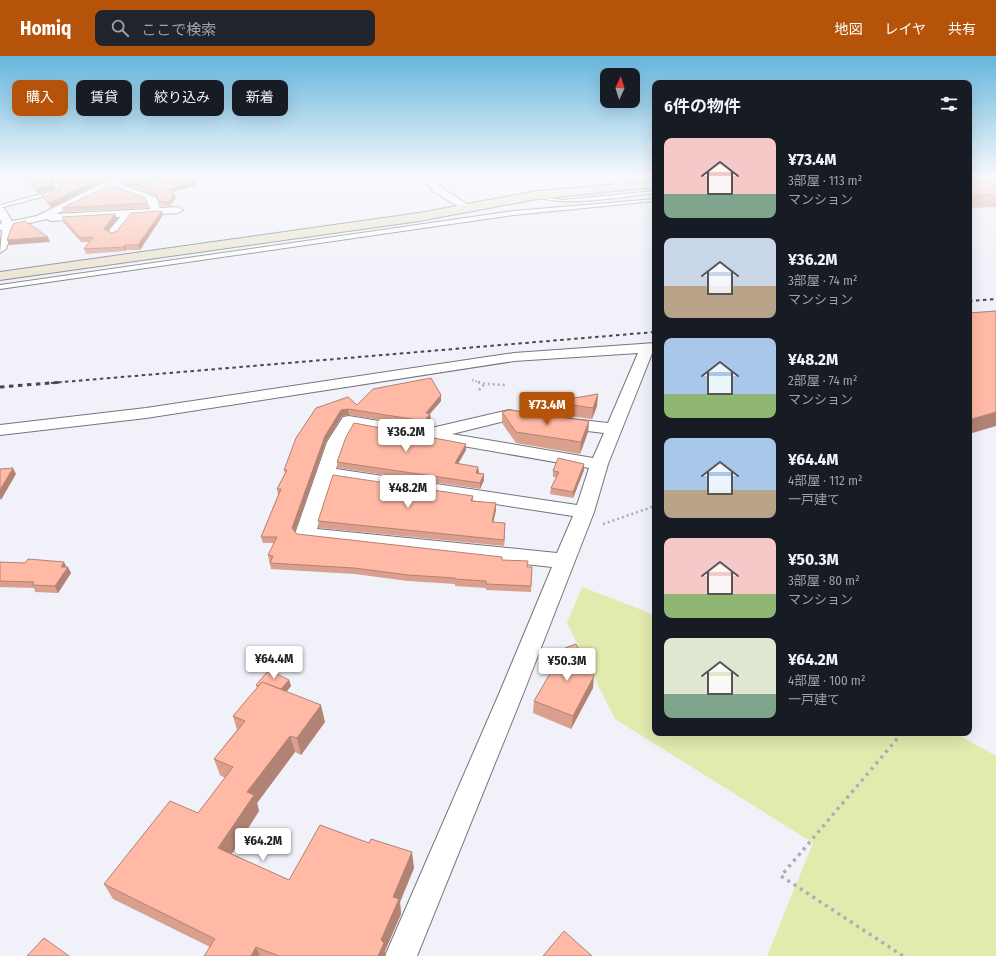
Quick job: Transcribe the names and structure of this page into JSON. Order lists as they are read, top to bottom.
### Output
{
  "north": "top",
  "page": {
    "header": "Homiq",
    "search": "ここで検索",
    "nav": ["地図", "レイヤ", "共有"],
    "chip": [
      "購入",
      "賃貸",
      "絞り込み",
      "新着"
    ],
    "heading": "6件の物件",
    "list": [
      {
        "name": "¥73.4M",
        "note": "3部屋 · 113 m² · マンション"
      },
      {
        "name": "¥36.2M",
        "note": "3部屋 · 74 m² · マンション"
      },
      {
        "name": "¥48.2M",
        "note": "2部屋 · 74 m² · マンション"
      },
      {
        "name": "¥64.4M",
        "note": "4部屋 · 112 m² · 一戸建て"
      },
      {
        "name": "¥50.3M",
        "note": "3部屋 · 80 m² · マンション"
      },
      {
        "name": "¥64.2M",
        "note": "4部屋 · 100 m² · 一戸建て"
      }
    ],
    "price": [
      "¥73.4M",
      "¥36.2M",
      "¥48.2M",
      "¥64.4M",
      "¥50.3M",
      "¥64.2M"
    ]
  }
}
